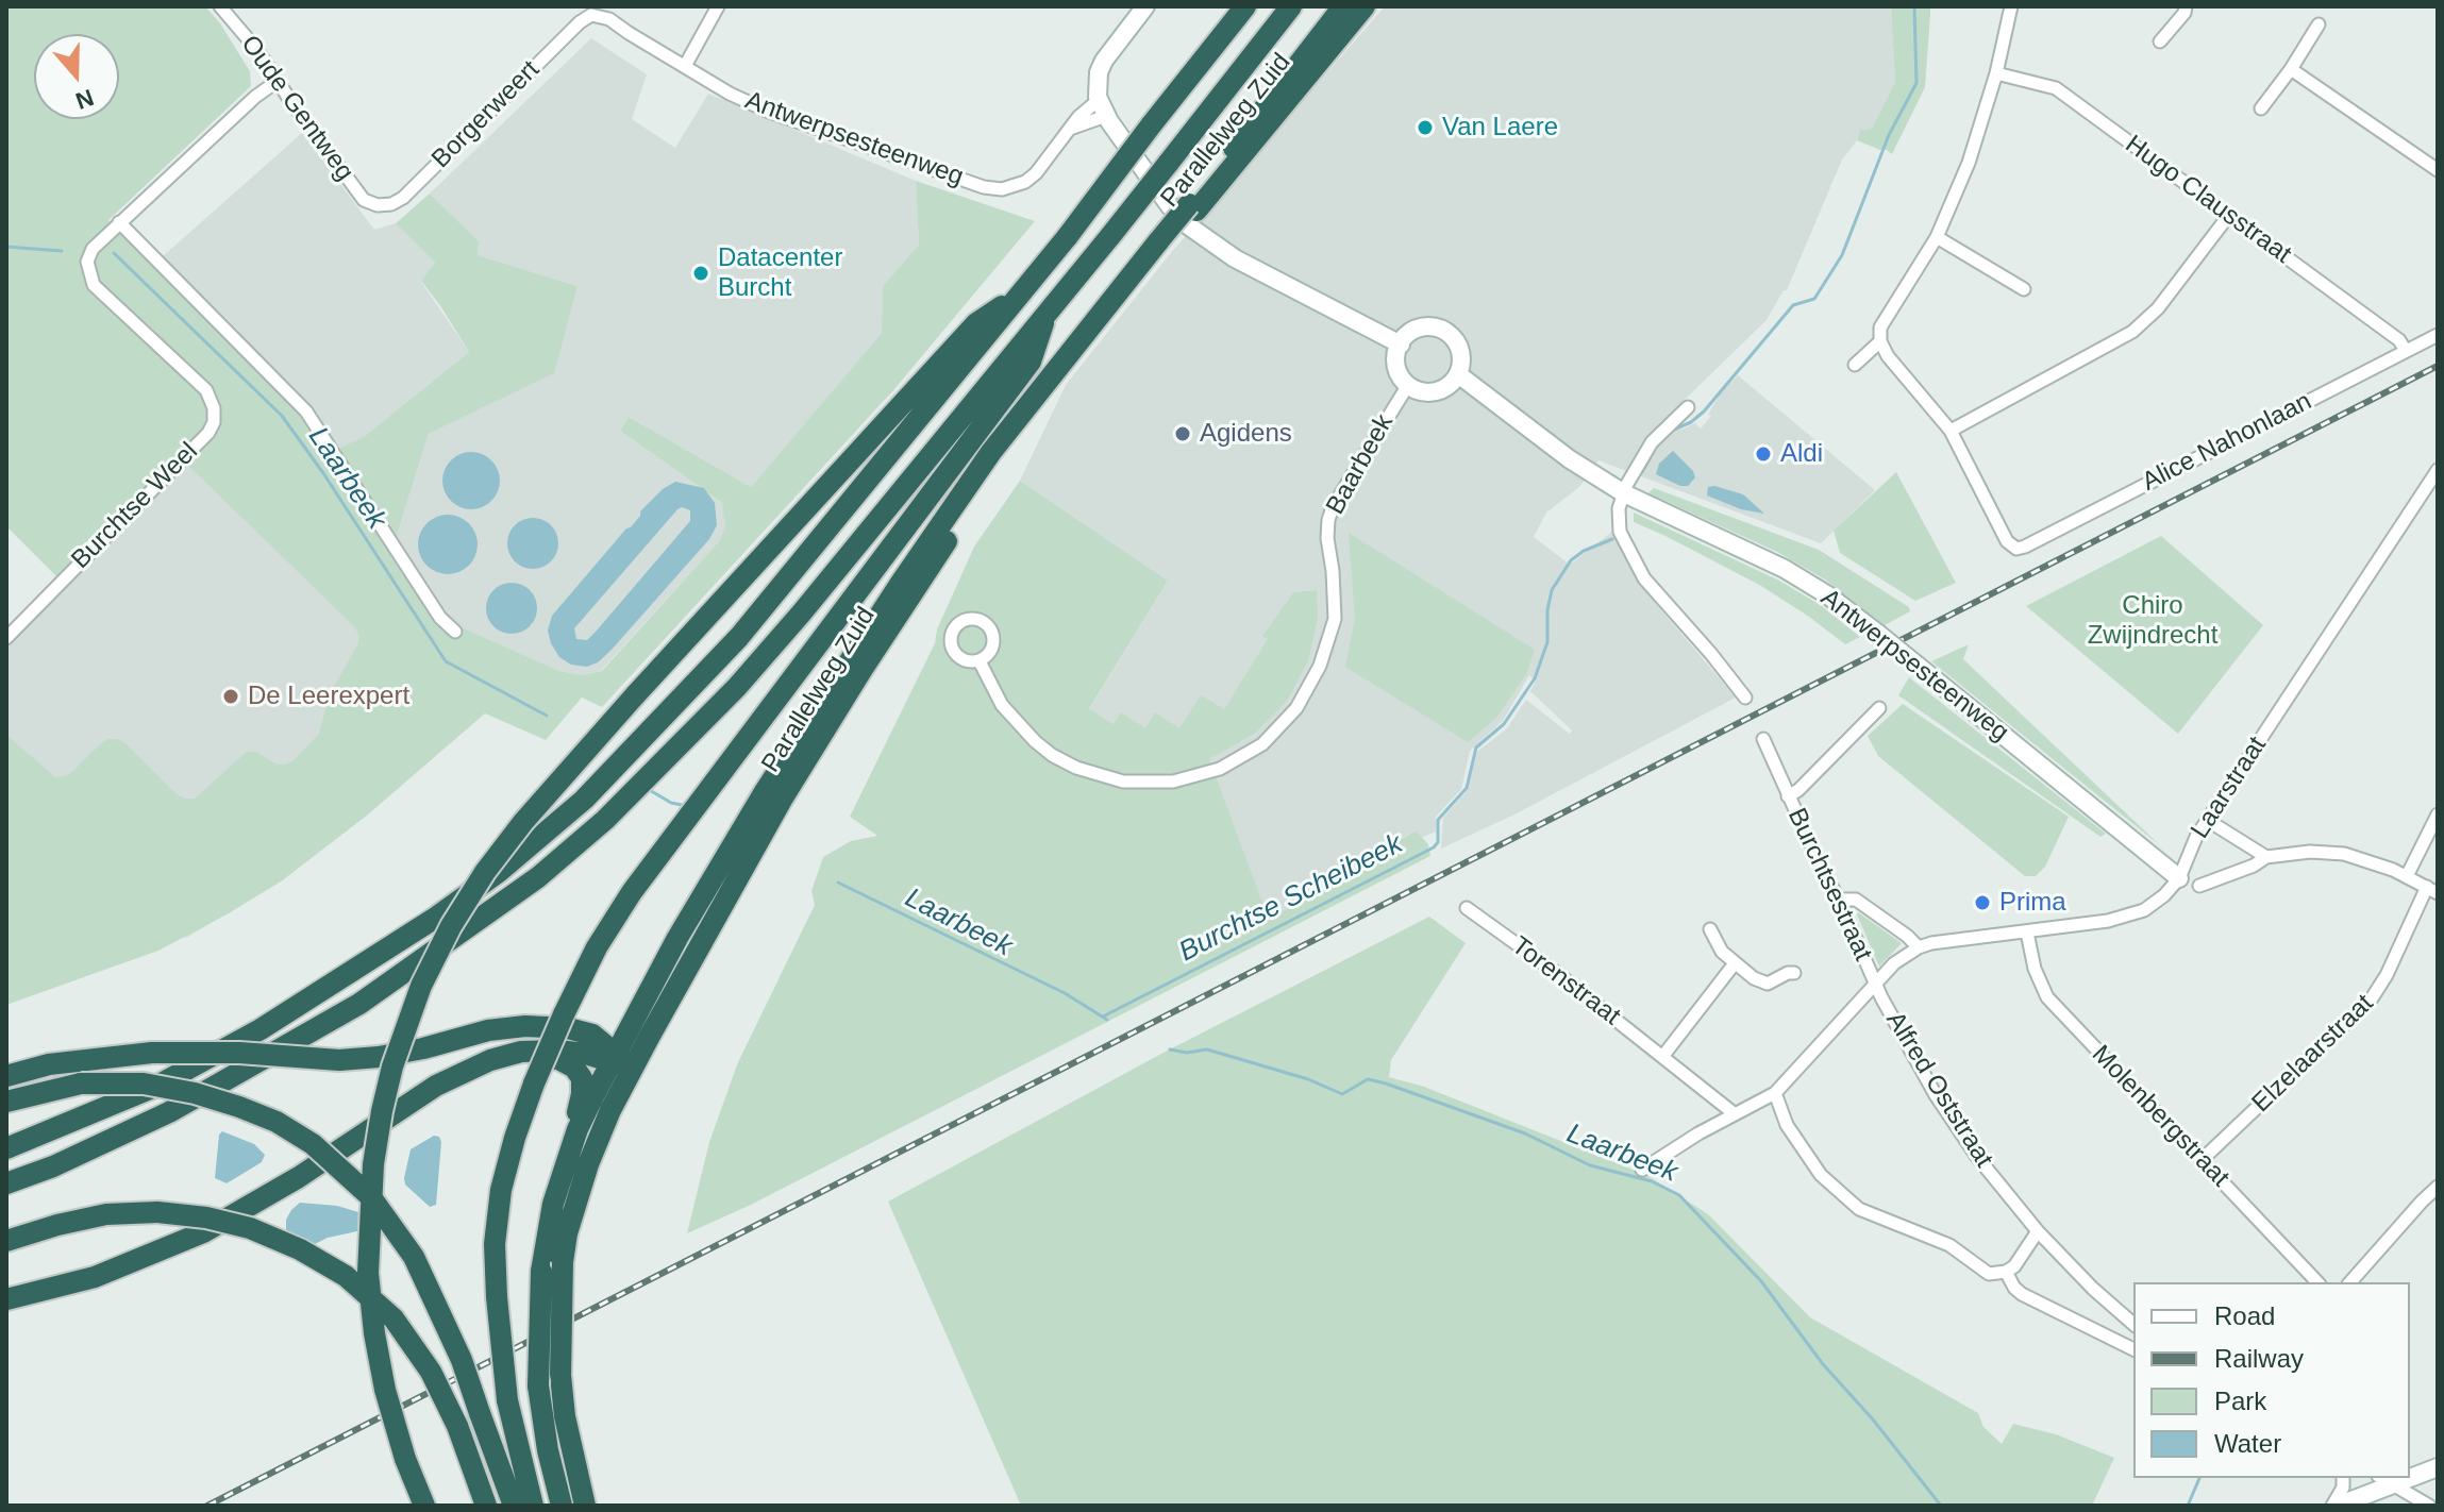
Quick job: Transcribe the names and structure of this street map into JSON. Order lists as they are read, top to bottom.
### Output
{
  "streets": {
    "highway": ["Parallelweg Zuid"],
    "street": [
      "Oude Gentweg",
      "Borgerweert",
      "Antwerpsesteenweg",
      "Hugo Clausstraat",
      "Alice Nahonlaan",
      "Baarbeek",
      "Burchtse Weel",
      "Laarstraat",
      "Burchtsestraat",
      "Torenstraat",
      "Elzelaarstraat",
      "Alfred Oststraat",
      "Molenbergstraat"
    ]
  },
  "crossings": [
    ["Oude Gentweg", "Borgerweert"],
    ["Oude Gentweg", "Burchtse Weel"],
    ["Borgerweert", "Antwerpsesteenweg"],
    ["Antwerpsesteenweg", "Baarbeek"],
    ["Antwerpsesteenweg", "Laarstraat"],
    ["Hugo Clausstraat", "Alice Nahonlaan"],
    ["Laarstraat", "Burchtsestraat"],
    ["Laarstraat", "Alfred Oststraat"],
    ["Laarstraat", "Molenbergstraat"],
    ["Burchtsestraat", "Alfred Oststraat"],
    ["Elzelaarstraat", "Molenbergstraat"]
  ],
  "water": ["Laarbeek", "Burchtse Scheibeek"],
  "parks": ["Chiro Zwijndrecht"],
  "places": [
    "Van Laere",
    "Datacenter Burcht",
    "Agidens",
    "Aldi",
    "De Leerexpert",
    "Prima"
  ],
  "legend": [
    "Road",
    "Railway",
    "Park",
    "Water"
  ],
  "north": "bottom"
}
